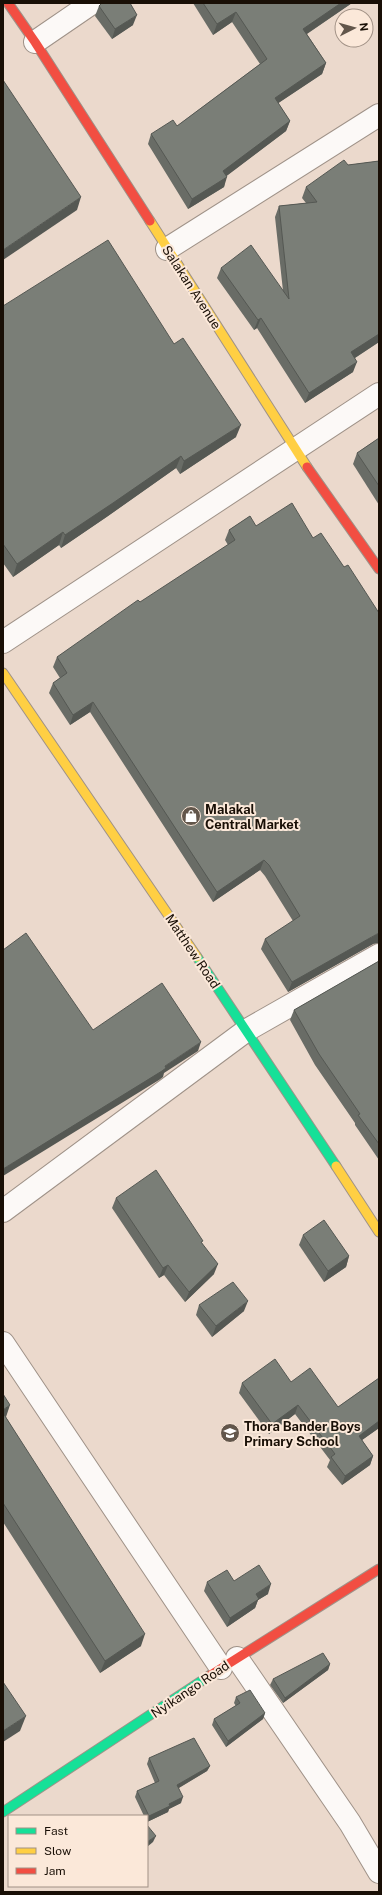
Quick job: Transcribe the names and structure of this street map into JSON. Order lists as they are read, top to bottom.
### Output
{
  "streets": {
    "street": ["Salakan Avenue", "Matthew Road", "Nyikango Road"]
  },
  "places": {
    "shop": ["Malakal Central Market"],
    "school or university": ["Thora Bander Boys Primary School"]
  },
  "legend": ["Fast", "Slow", "Jam"],
  "north": "right"
}
